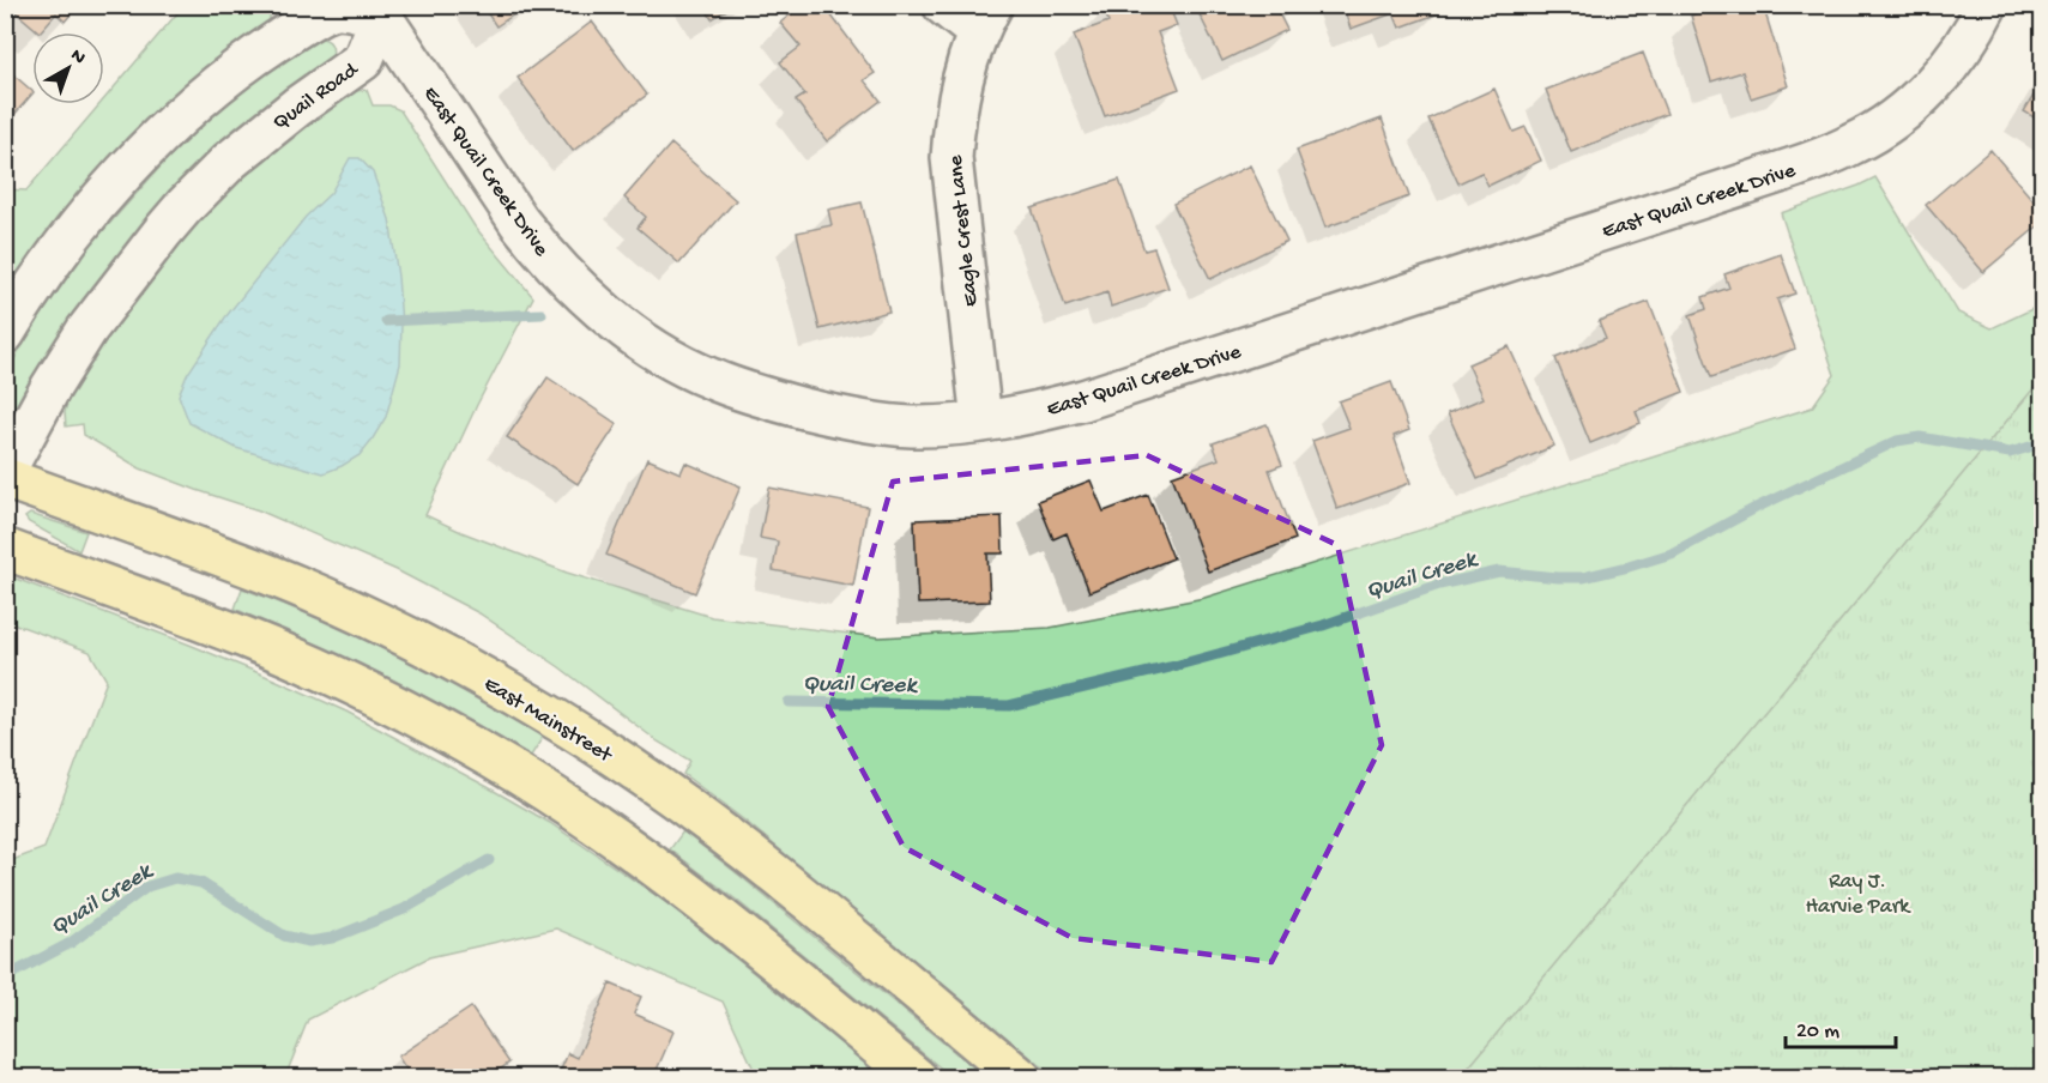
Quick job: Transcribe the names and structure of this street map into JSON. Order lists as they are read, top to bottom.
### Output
{
  "streets": {
    "main road": ["East Mainstreet"],
    "street": ["Quail Road", "East Quail Creek Drive", "Eagle Crest Lane"]
  },
  "crossings": [
    ["Quail Road", "East Quail Creek Drive"],
    ["East Quail Creek Drive", "Eagle Crest Lane"]
  ],
  "water": ["Quail Creek"],
  "parks": ["Ray J. Harvie Park"],
  "scale_bar": "20 m",
  "north": "top right"
}
